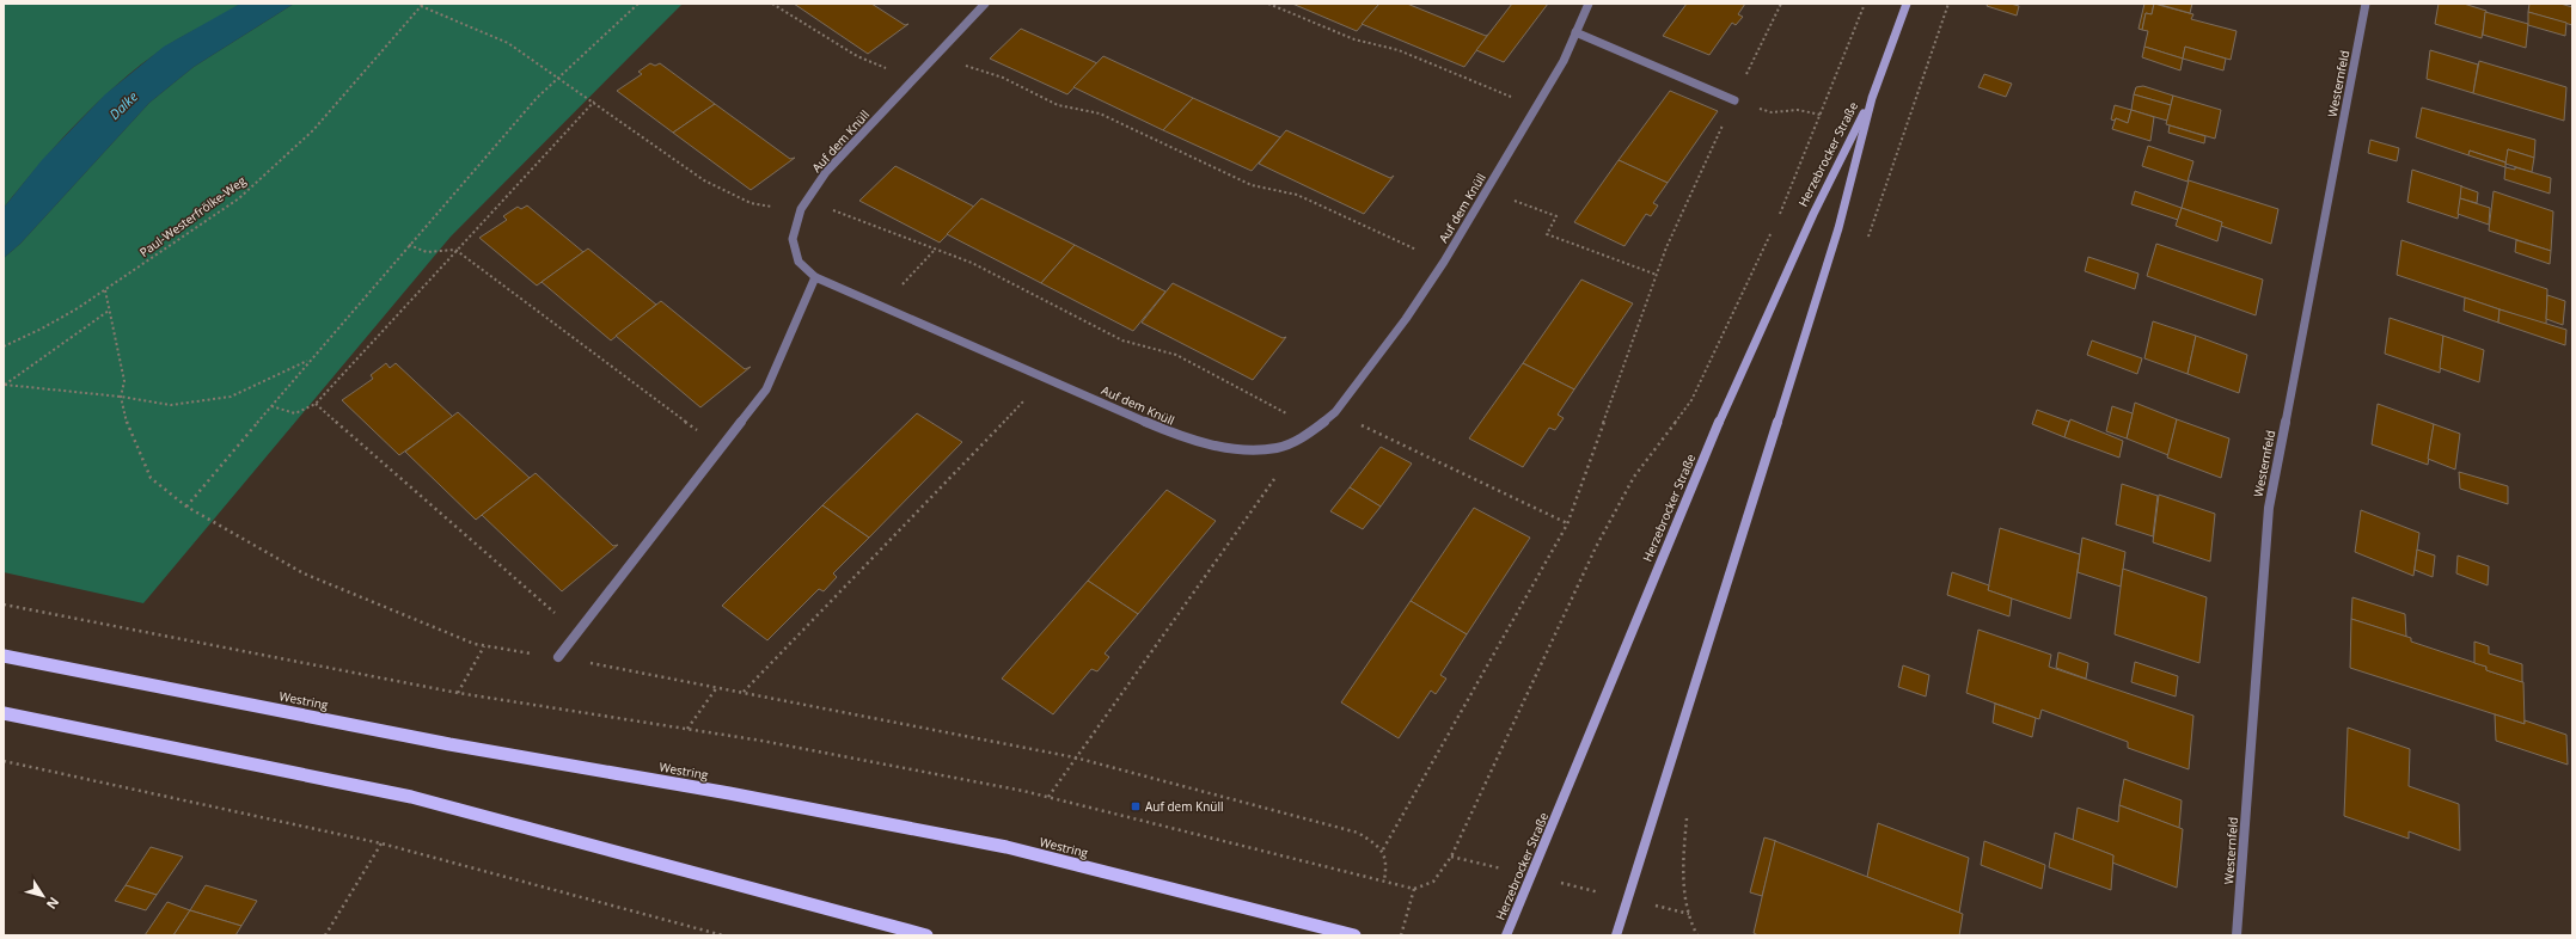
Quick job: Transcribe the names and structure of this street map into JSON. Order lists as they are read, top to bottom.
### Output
{
  "streets": {
    "main road": ["Herzebrocker Straße", "Westring"],
    "street": ["Westernfeld", "Auf dem Knüll"],
    "path": ["Paul-Westerfrölke-Weg"]
  },
  "water": ["Dalke"],
  "places": {
    "transit": ["Auf dem Knüll"]
  },
  "north": "bottom right"
}
